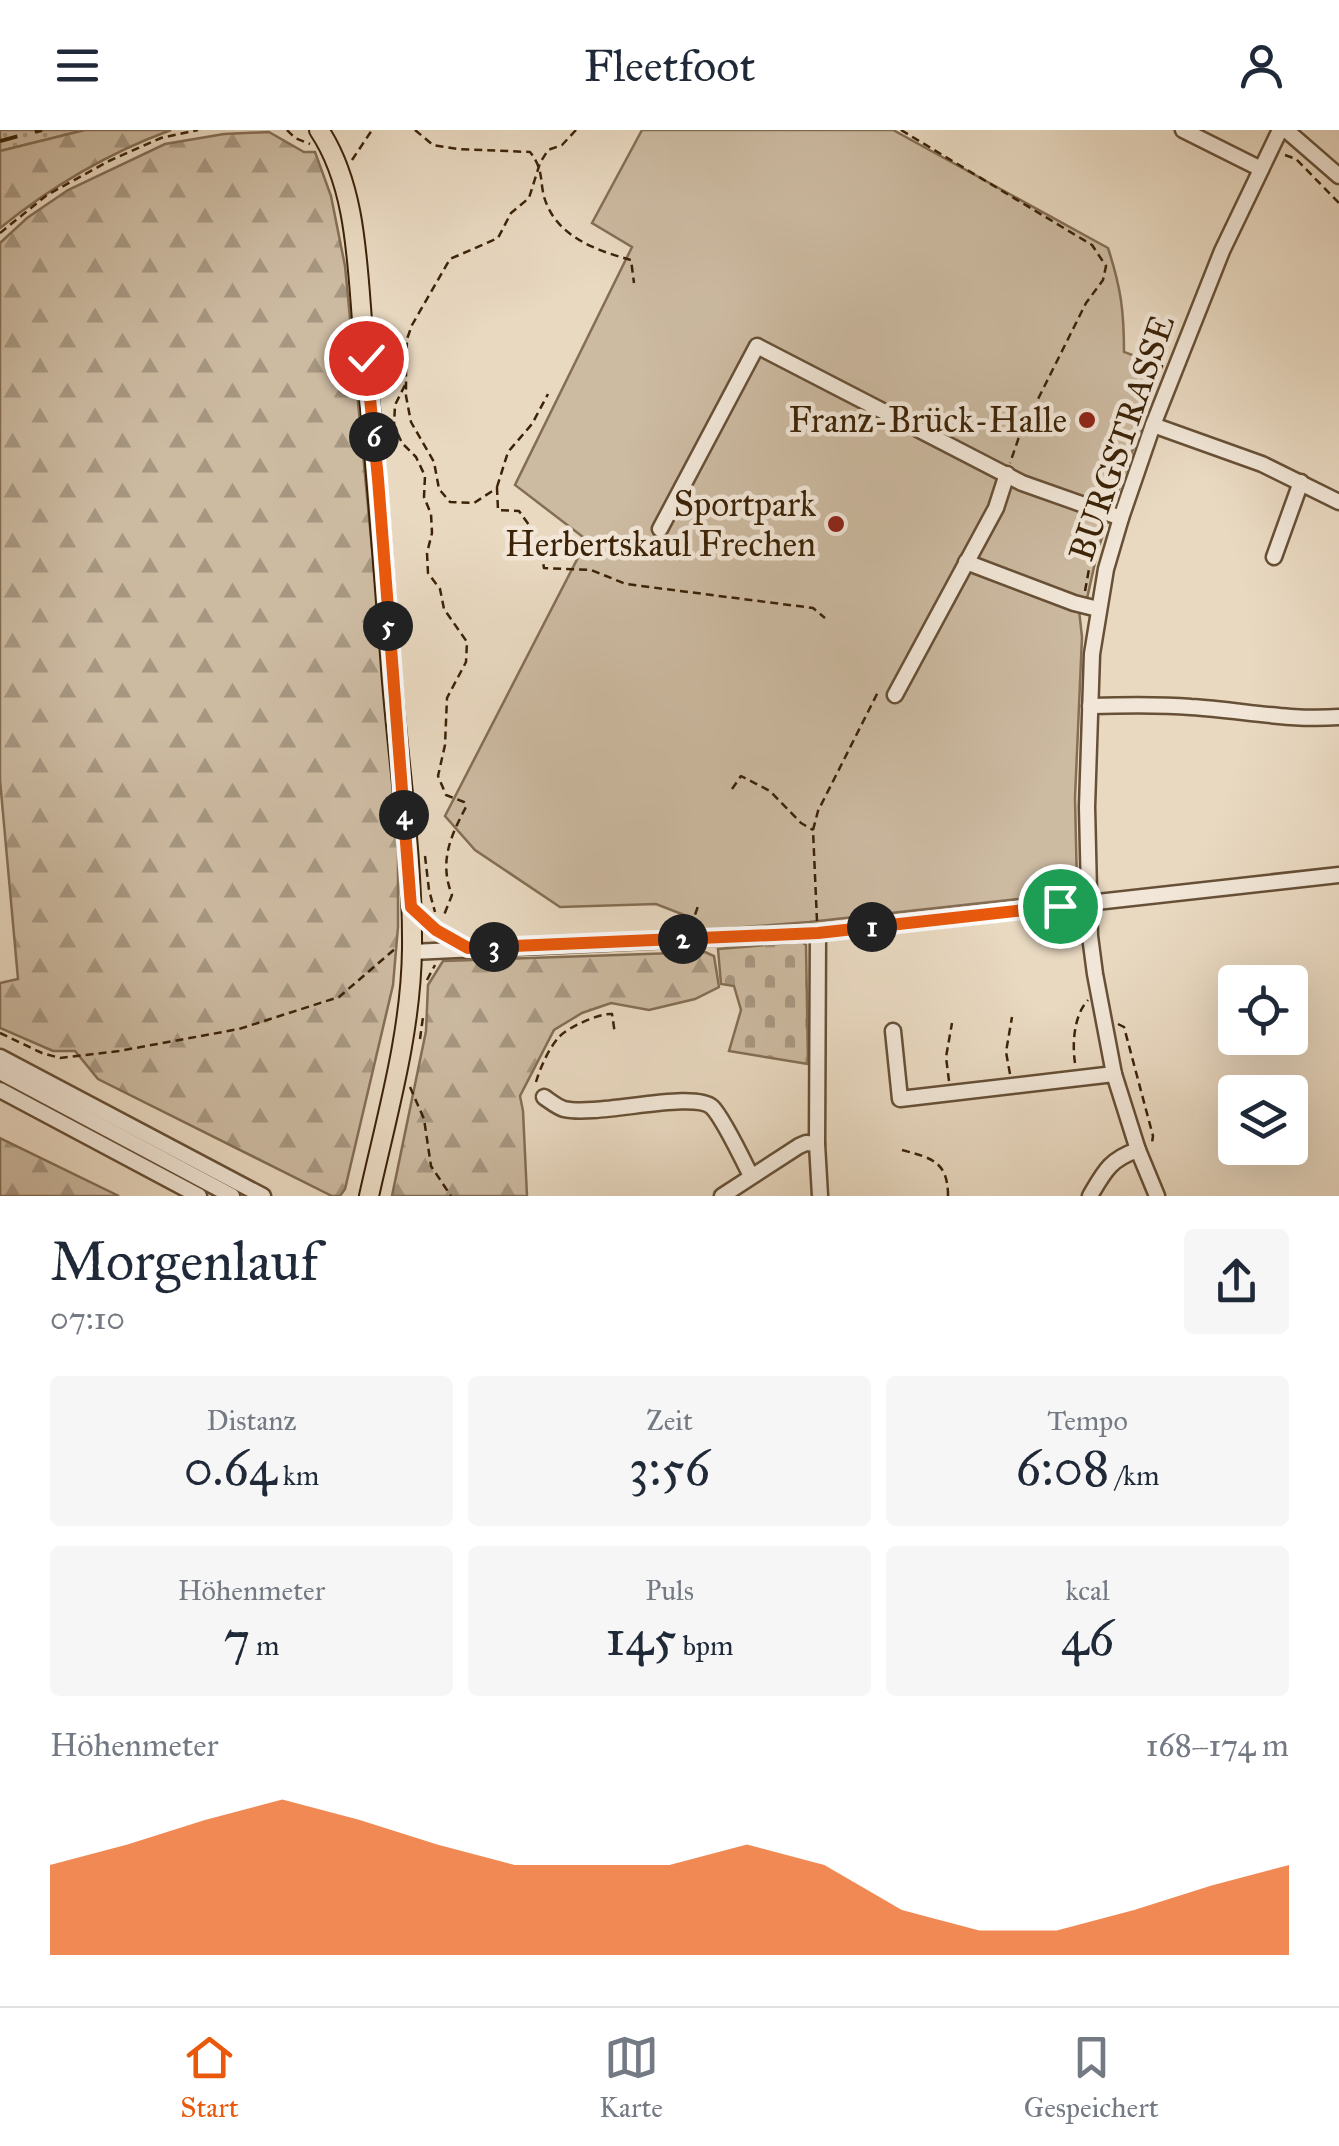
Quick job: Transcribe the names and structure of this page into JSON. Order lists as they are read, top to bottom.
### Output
{
  "streets": {
    "street": ["BURGSTRASSE"]
  },
  "places": ["Franz-Brück-Halle", "Sportpark Herbertskaul Frechen"],
  "page": {
    "header": "Fleetfoot",
    "pins": [
      "6",
      "5",
      "4",
      "1",
      "2",
      "3"
    ],
    "heading": ["Morgenlauf", "07:10"],
    "stats": [
      ["Distanz", "0.64 km"],
      ["Zeit", "3:56"],
      ["Tempo", "6:08 /km"],
      ["Höhenmeter", "7 m"],
      ["Puls", "145 bpm"],
      ["kcal", "46"]
    ],
    "chart": ["Höhenmeter", "168–174 m"],
    "tabs": ["Start", "Karte", "Gespeichert"]
  }
}
